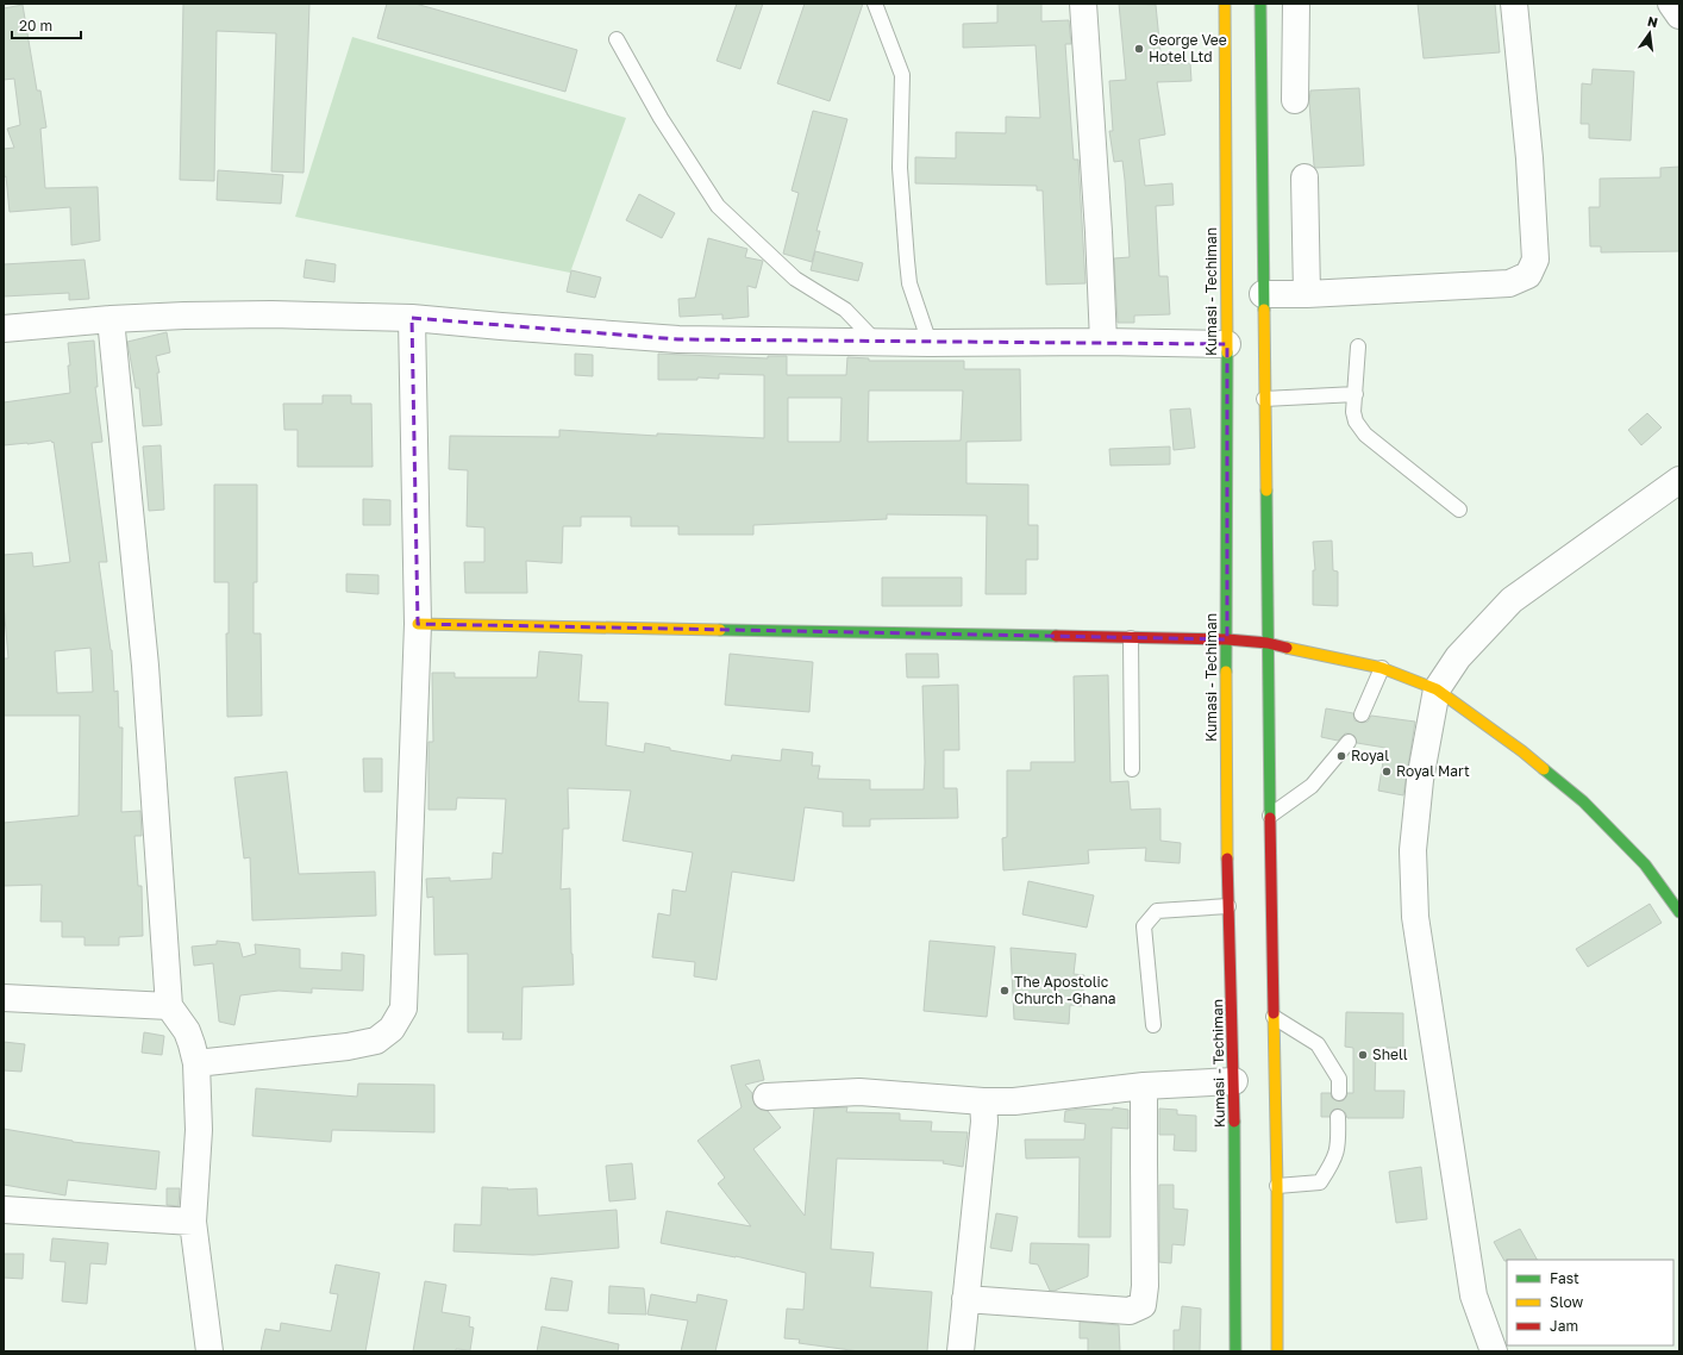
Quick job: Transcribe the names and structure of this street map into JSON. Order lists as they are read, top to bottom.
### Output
{
  "streets": {
    "main road": ["Kumasi - Techiman"]
  },
  "places": [
    "George Vee Hotel Ltd",
    "Royal",
    "Royal Mart",
    "The Apostolic Church -Ghana",
    "Shell"
  ],
  "legend": ["Fast", "Slow", "Jam"],
  "scale_bar": "20 m",
  "north": "top"
}
